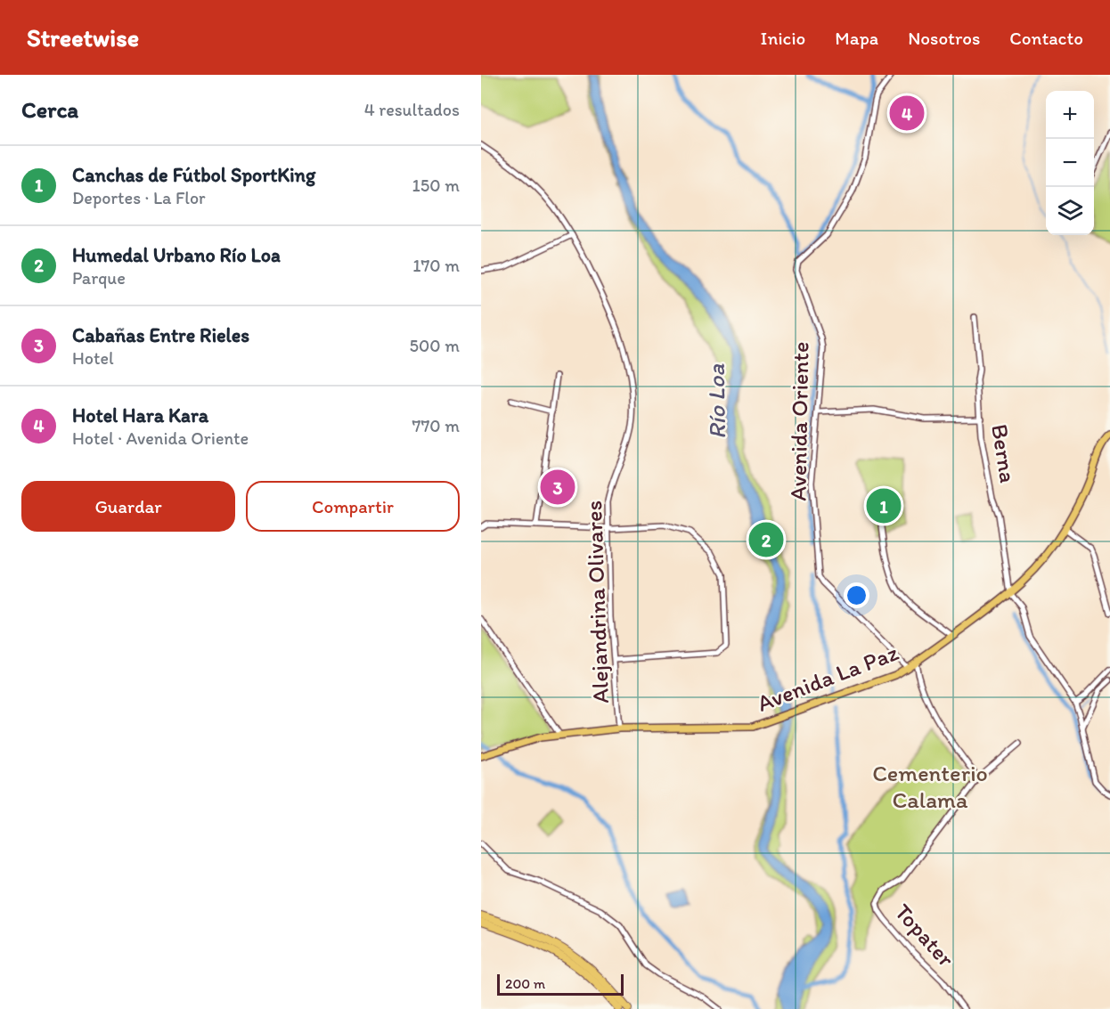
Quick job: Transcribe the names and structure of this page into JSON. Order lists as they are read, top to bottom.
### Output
{
  "streets": {
    "main road": ["Avenida La Paz"],
    "street": [
      "Avenida Oriente",
      "Berna",
      "Alejandrina Olivares",
      "Topater"
    ]
  },
  "crossings": [
    ["Avenida Oriente", "Avenida La Paz"],
    ["Berna", "Avenida La Paz"],
    ["Alejandrina Olivares", "Avenida La Paz"]
  ],
  "water": ["Río Loa"],
  "parks": ["Cementerio Calama"],
  "scale_bar": "200 m",
  "page": {
    "header": "Streetwise",
    "nav": [
      "Inicio",
      "Mapa",
      "Nosotros",
      "Contacto"
    ],
    "heading": ["Cerca", "4 resultados"],
    "map_buttons": ["+", "−"],
    "pins": [
      "4",
      "3",
      "1",
      "2"
    ],
    "list": [
      {
        "mark": "1",
        "name": "Canchas de Fútbol SportKing",
        "note": "Deportes · La Flor",
        "value": "150 m"
      },
      {
        "mark": "2",
        "name": "Humedal Urbano Río Loa",
        "note": "Parque",
        "value": "170 m"
      },
      {
        "mark": "3",
        "name": "Cabañas Entre Rieles",
        "note": "Hotel",
        "value": "500 m"
      },
      {
        "mark": "4",
        "name": "Hotel Hara Kara",
        "note": "Hotel · Avenida Oriente",
        "value": "770 m"
      }
    ],
    "buttons": ["Guardar", "Compartir"],
    "scale": "200 m"
  }
}
